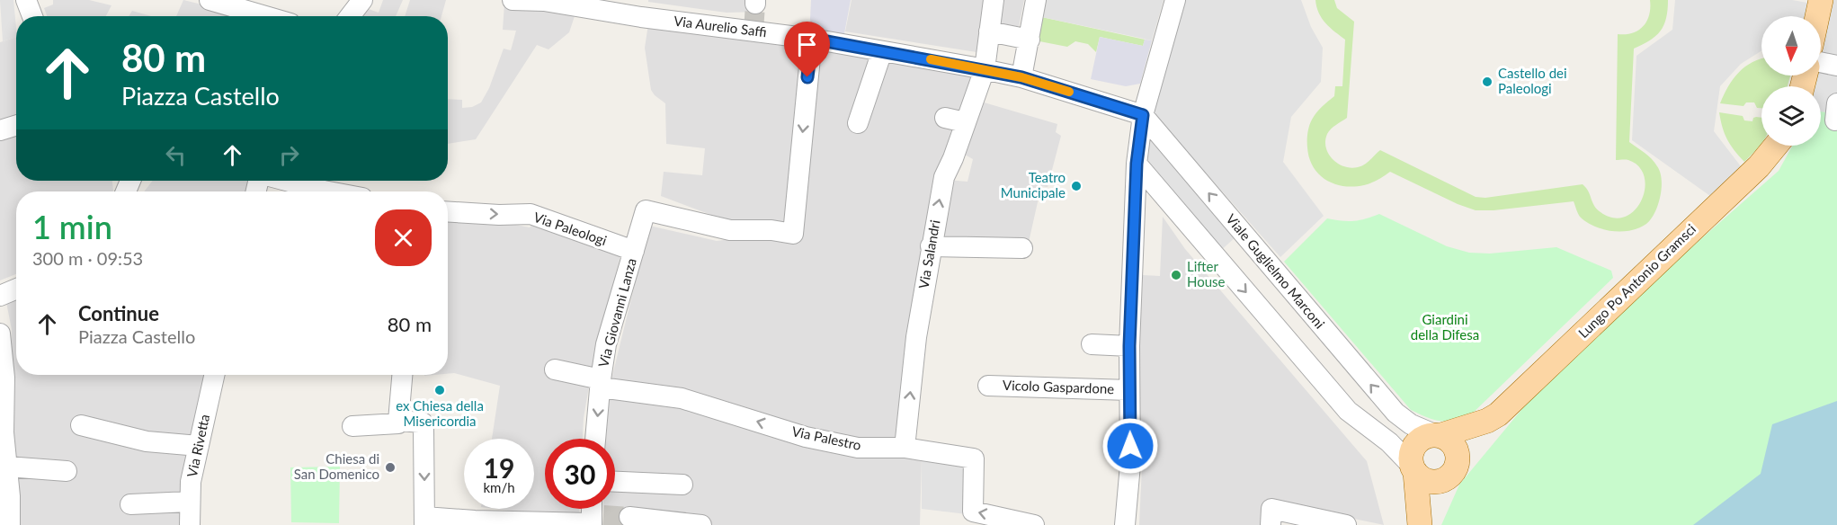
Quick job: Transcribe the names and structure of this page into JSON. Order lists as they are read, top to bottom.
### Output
{
  "streets": {
    "main road": ["Lungo Po Antonio Gramsci"],
    "street": [
      "Via Aurelio Saffi",
      "Via Paleologi",
      "Via Salandri",
      "Viale Guglielmo Marconi",
      "Via Giovanni Lanza",
      "Vicolo Gaspardone",
      "Via Palestro",
      "Via Rivetta"
    ]
  },
  "crossings": [
    ["Via Aurelio Saffi", "Via Salandri"],
    ["Via Aurelio Saffi", "Viale Guglielmo Marconi"],
    ["Via Aurelio Saffi", "Via Giovanni Lanza"],
    ["Via Paleologi", "Via Giovanni Lanza"],
    ["Via Salandri", "Via Palestro"],
    ["Viale Guglielmo Marconi", "Lungo Po Antonio Gramsci"],
    ["Via Giovanni Lanza", "Via Palestro"]
  ],
  "one_way": ["Via Paleologi", "Via Salandri"],
  "parks": ["Giardini della Difesa"],
  "places": [
    "Castello dei Paleologi",
    "Teatro Municipale",
    "Lifter House",
    "ex Chiesa della Misericordia",
    "Chiesa di San Domenico"
  ],
  "north": "bottom",
  "page": {
    "turn": ["80 m", "Piazza Castello"],
    "heading": ["1 min", "300 m · 09:53"],
    "list": [
      {
        "name": "Continue",
        "note": "Piazza Castello",
        "value": "80 m"
      }
    ],
    "speed": "19 km/h",
    "limit": "30"
  }
}
